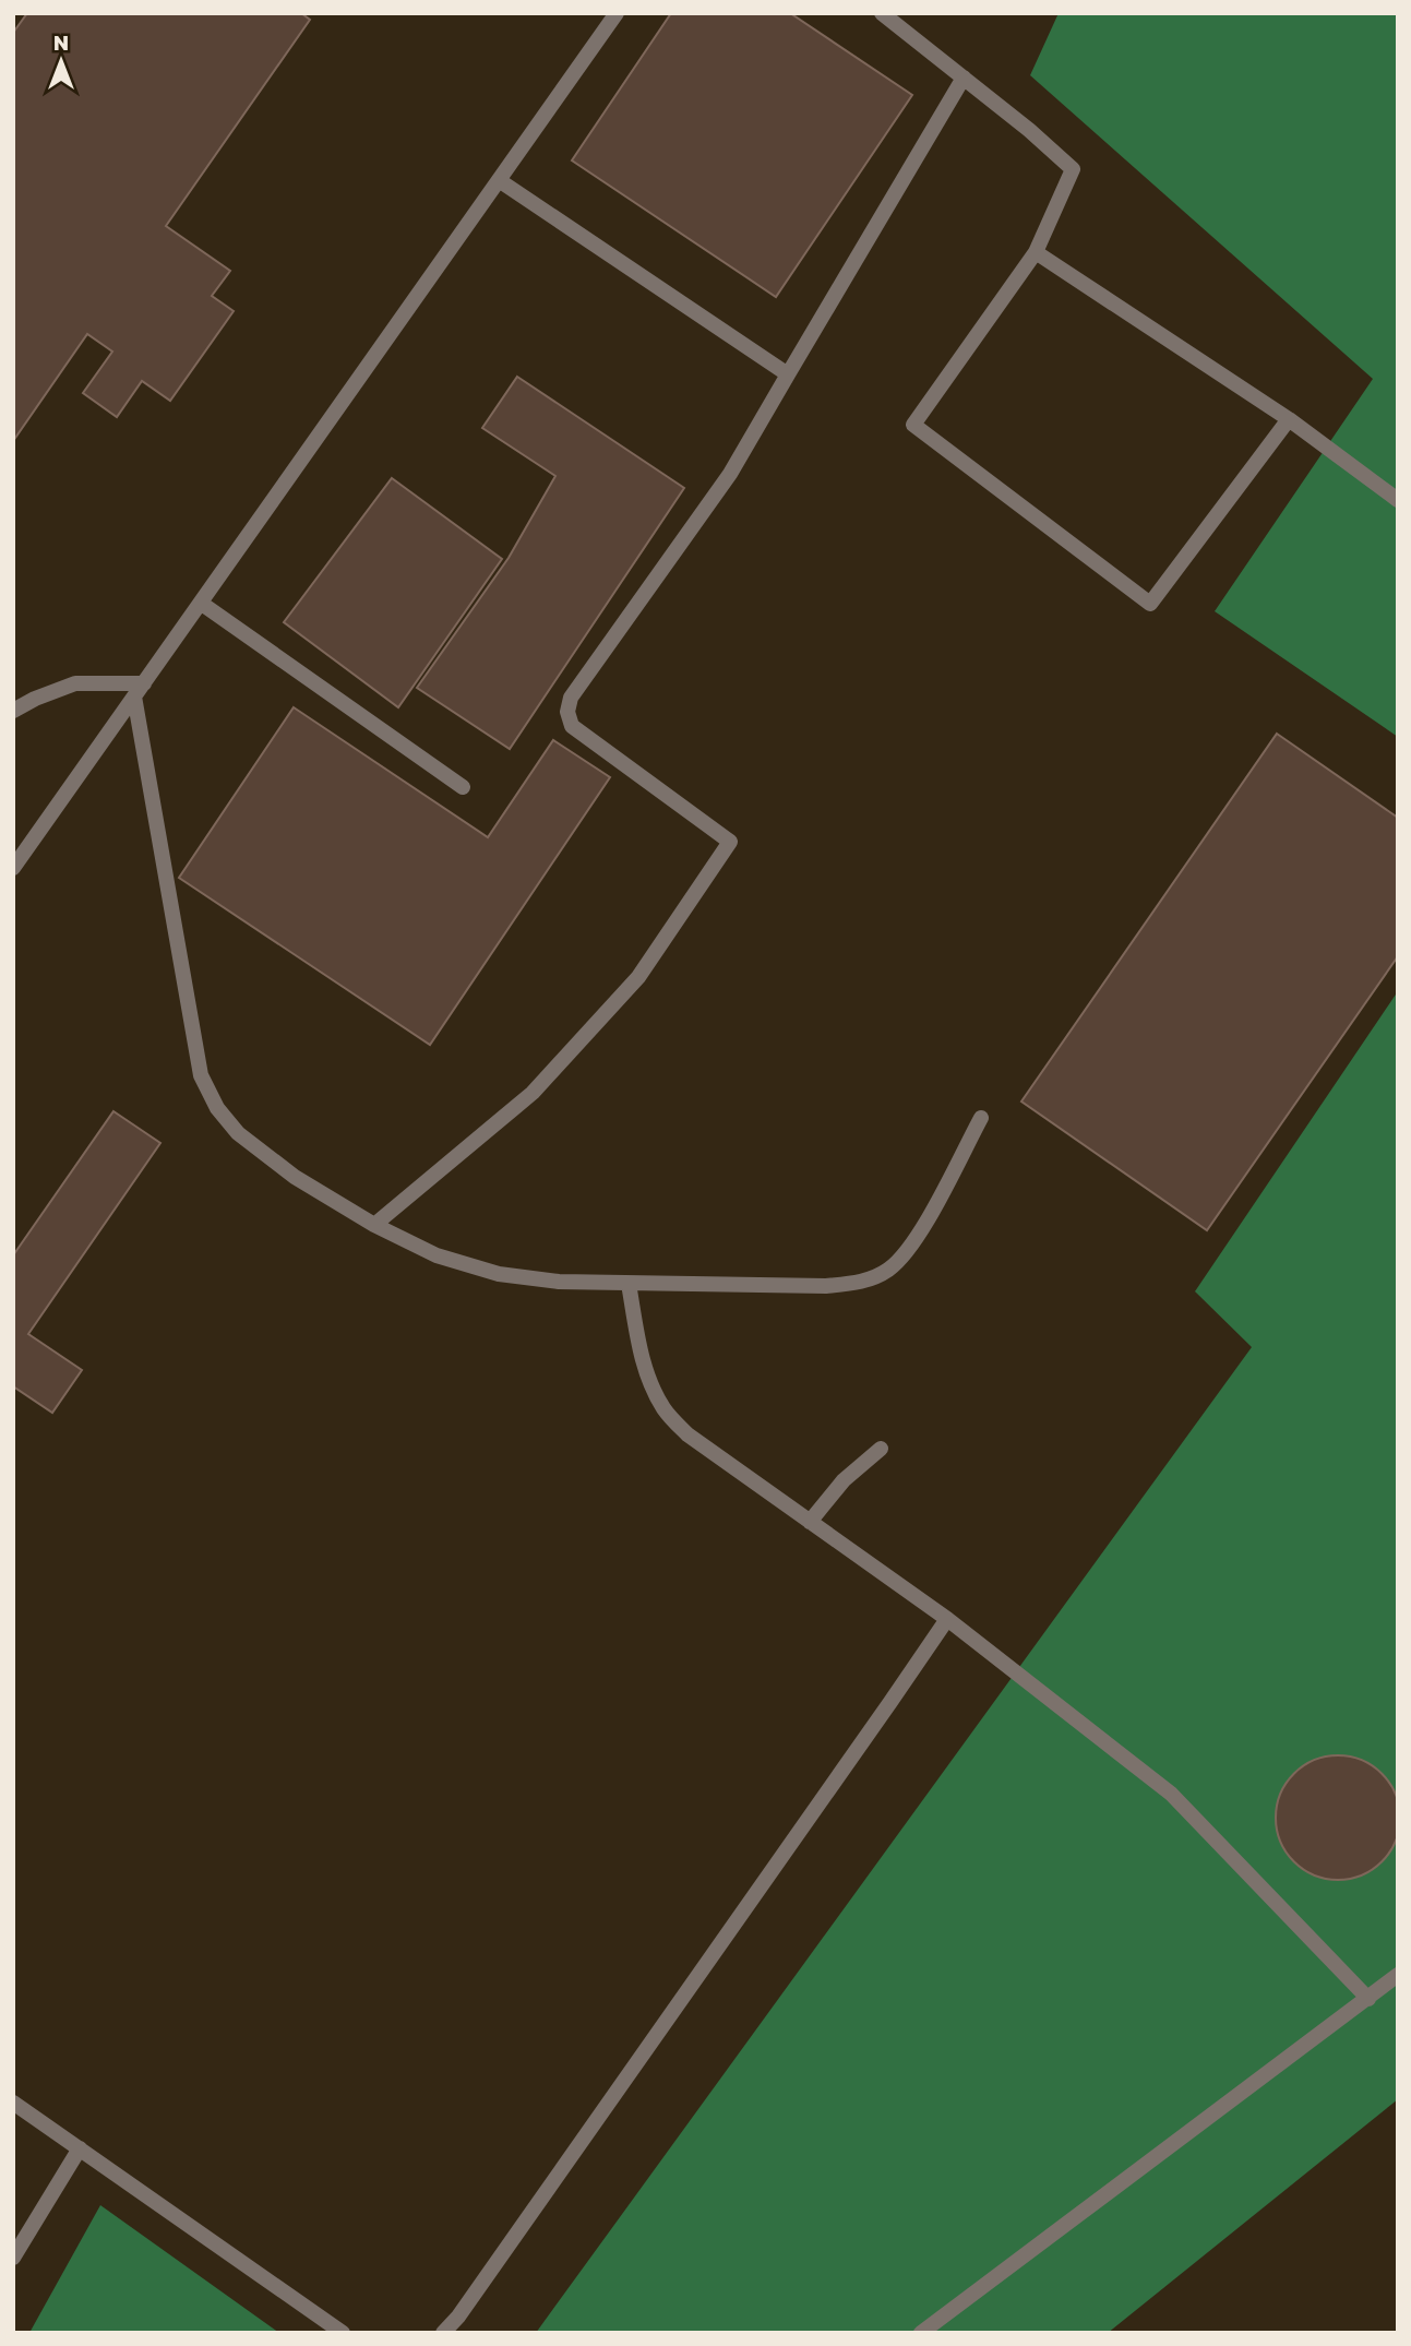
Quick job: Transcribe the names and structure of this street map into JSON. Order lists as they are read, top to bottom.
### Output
{
  "north": "top"
}
